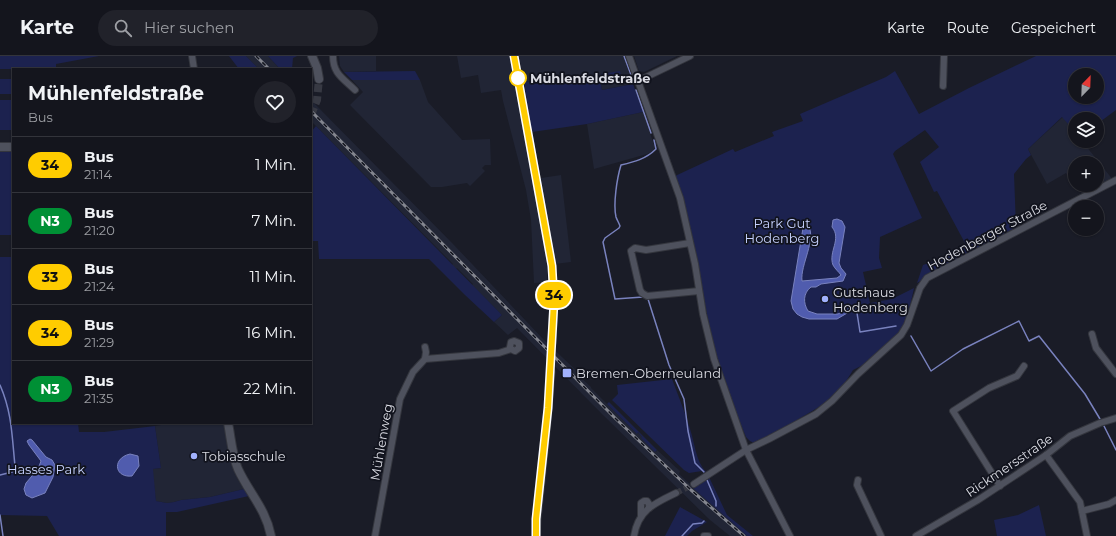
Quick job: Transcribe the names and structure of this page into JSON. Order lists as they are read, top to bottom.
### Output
{
  "streets": {
    "street": ["Hodenberger Straße", "Mühlenweg", "Rickmersstraße"]
  },
  "parks": ["Park Gut Hodenberg", "Hasses Park"],
  "places": {
    "other": ["Mühlenfeldstraße", "Gutshaus Hodenberg", "Tobiasschule"],
    "transit": ["Bremen-Oberneuland"]
  },
  "lines": ["bus line 34"],
  "north": "top right",
  "page": {
    "header": "Karte",
    "search": "Hier suchen",
    "nav": ["Karte", "Route", "Gespeichert"],
    "on_map": "34",
    "map_buttons": ["+", "−"],
    "heading": ["Mühlenfeldstraße", "Bus"],
    "list": [
      {
        "mark": "34",
        "name": "Bus",
        "note": "21:14",
        "value": "1 Min."
      },
      {
        "mark": "N3",
        "name": "Bus",
        "note": "21:20",
        "value": "7 Min."
      },
      {
        "mark": "33",
        "name": "Bus",
        "note": "21:24",
        "value": "11 Min."
      },
      {
        "mark": "34",
        "name": "Bus",
        "note": "21:29",
        "value": "16 Min."
      },
      {
        "mark": "N3",
        "name": "Bus",
        "note": "21:35",
        "value": "22 Min."
      }
    ]
  }
}
